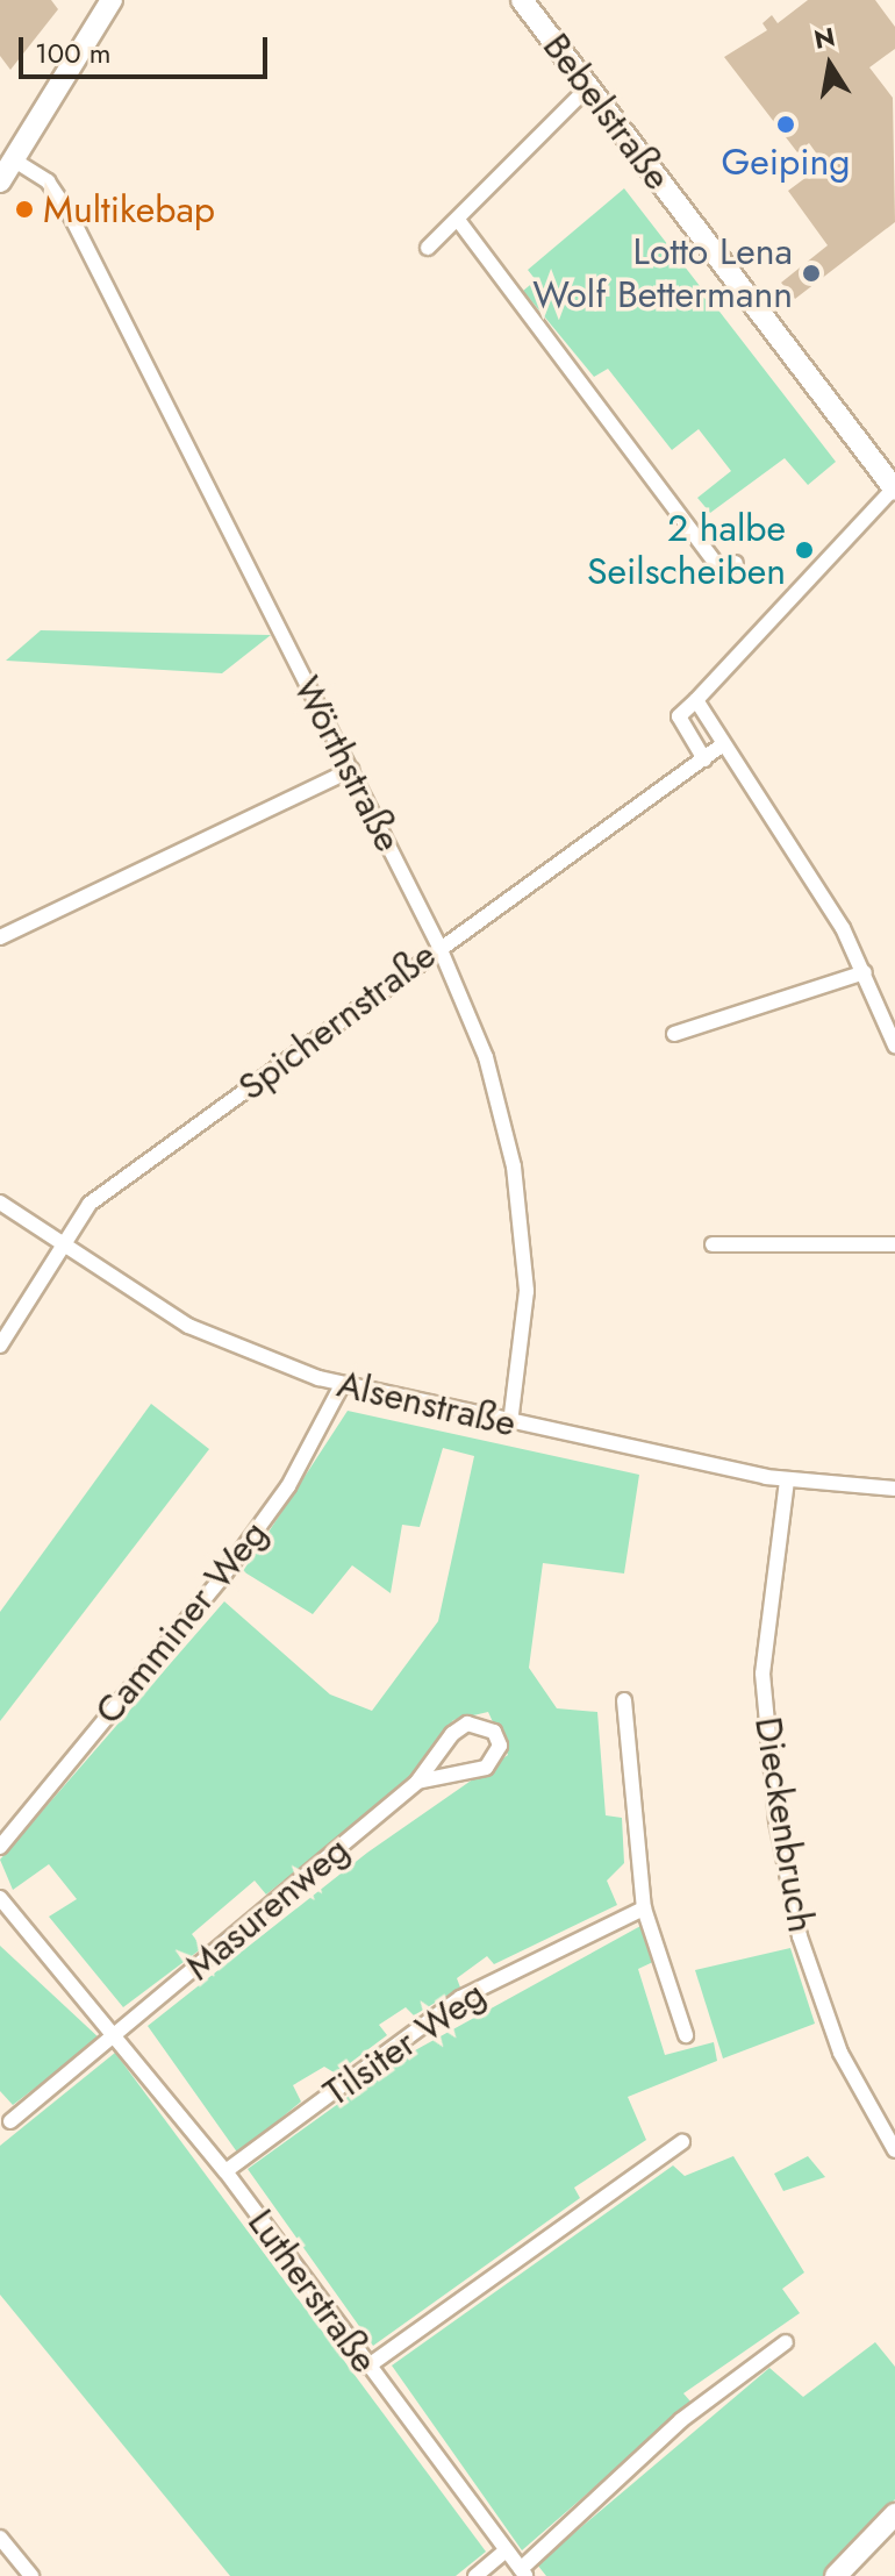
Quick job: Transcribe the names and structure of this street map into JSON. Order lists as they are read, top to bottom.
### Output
{
  "streets": {
    "main road": ["Bebelstraße"],
    "street": [
      "Wörthstraße",
      "Spichernstraße",
      "Alsenstraße",
      "Camminer Weg",
      "Dieckenbruch",
      "Masurenweg",
      "Tilsiter Weg",
      "Lutherstraße"
    ]
  },
  "crossings": [
    ["Wörthstraße", "Spichernstraße"],
    ["Wörthstraße", "Alsenstraße"],
    ["Spichernstraße", "Alsenstraße"],
    ["Alsenstraße", "Camminer Weg"],
    ["Alsenstraße", "Dieckenbruch"],
    ["Masurenweg", "Lutherstraße"],
    ["Tilsiter Weg", "Lutherstraße"]
  ],
  "places": [
    "Geiping",
    "Multikebap",
    "Lotto Lena Wolf Bettermann",
    "2 halbe Seilscheiben"
  ],
  "scale_bar": "100 m",
  "north": "top"
}
